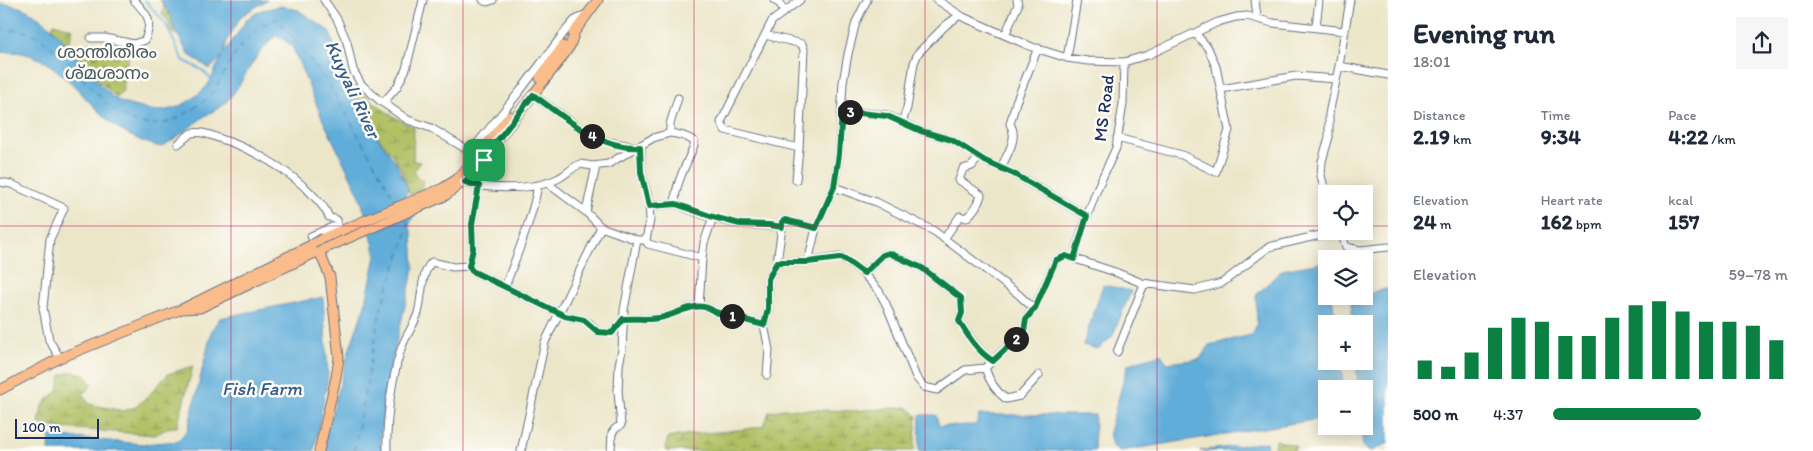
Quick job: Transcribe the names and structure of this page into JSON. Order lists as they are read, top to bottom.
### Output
{
  "streets": {
    "street": ["MS Road"]
  },
  "water": ["Kuyyali River", "Fish Farm"],
  "parks": ["ശാന്തിതീരം ശ്മശാനം"],
  "scale_bar": "100 m",
  "page": {
    "heading": ["Evening run", "18:01"],
    "stats": [
      ["Distance", "2.19 km"],
      ["Time", "9:34"],
      ["Pace", "4:22 /km"],
      ["Elevation", "24 m"],
      ["Heart rate", "162 bpm"],
      ["kcal", "157"]
    ],
    "pins": [
      "3",
      "4",
      "1",
      "2"
    ],
    "map_buttons": ["+", "−"],
    "chart": ["Elevation", "59–78 m"],
    "list": [
      {
        "name": "500 m",
        "note": "4:37"
      }
    ],
    "scale": "100 m"
  }
}
